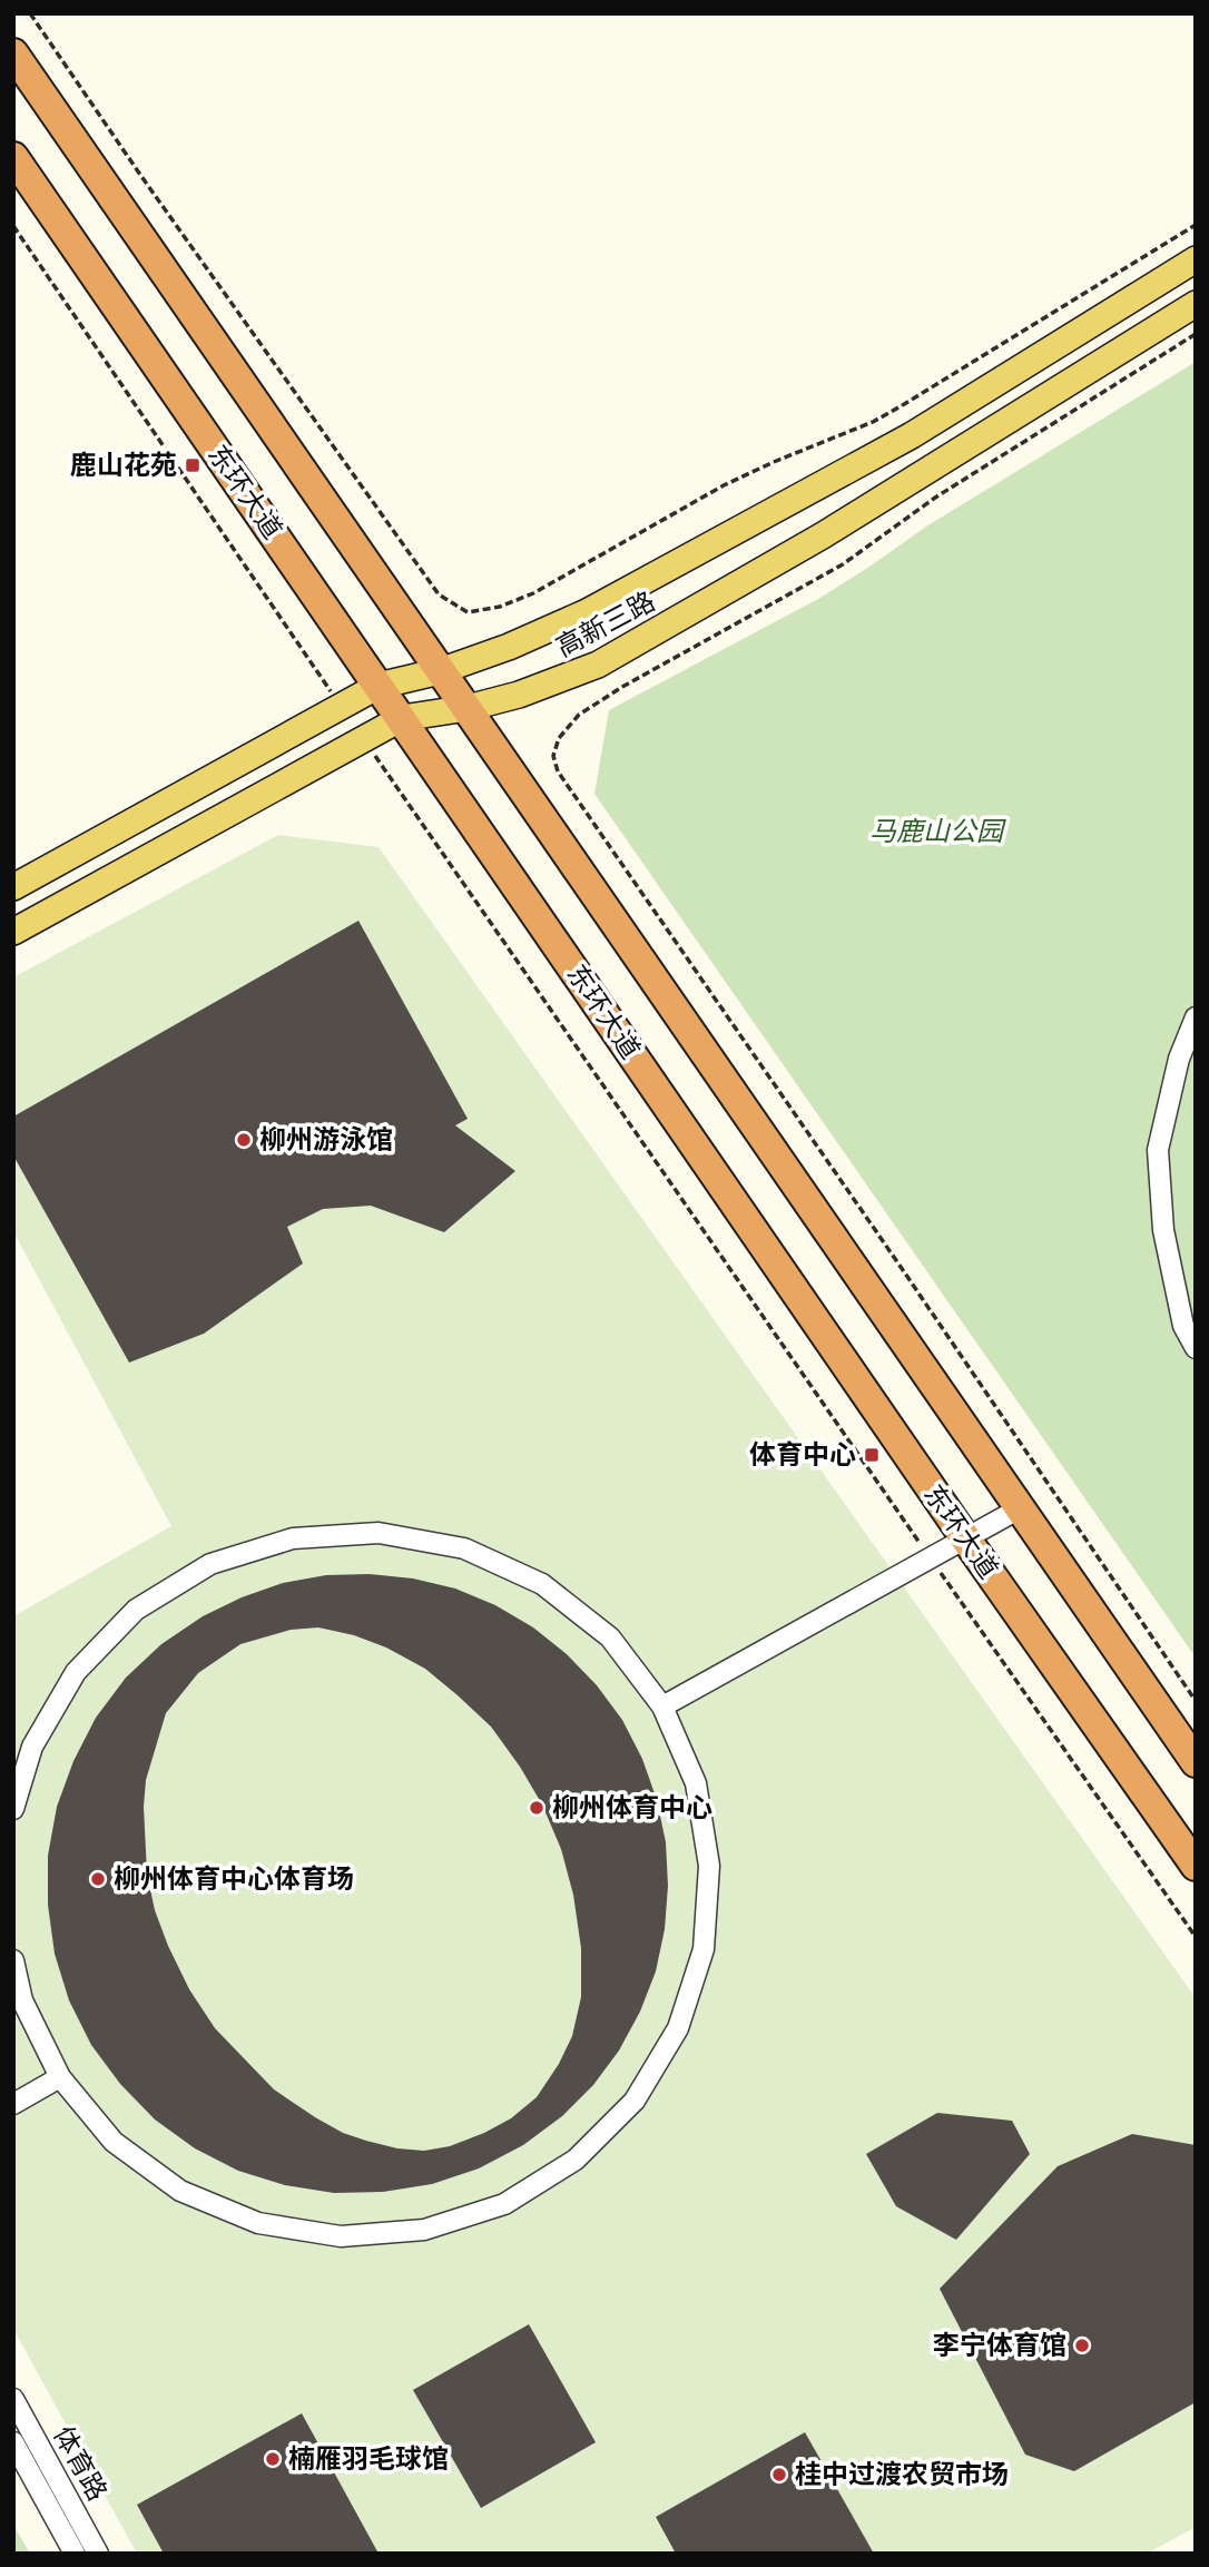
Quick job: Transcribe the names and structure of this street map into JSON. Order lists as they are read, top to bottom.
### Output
{
  "streets": {
    "highway": ["东环大道"],
    "main road": ["高新三路"],
    "street": ["体育路"]
  },
  "crossings": [
    ["东环大道", "高新三路"]
  ],
  "parks": ["马鹿山公园"],
  "places": {
    "transit": ["鹿山花苑", "体育中心"],
    "other": [
      "柳州游泳馆",
      "柳州体育中心",
      "柳州体育中心体育场",
      "李宁体育馆",
      "楠雁羽毛球馆",
      "桂中过渡农贸市场"
    ]
  }
}
